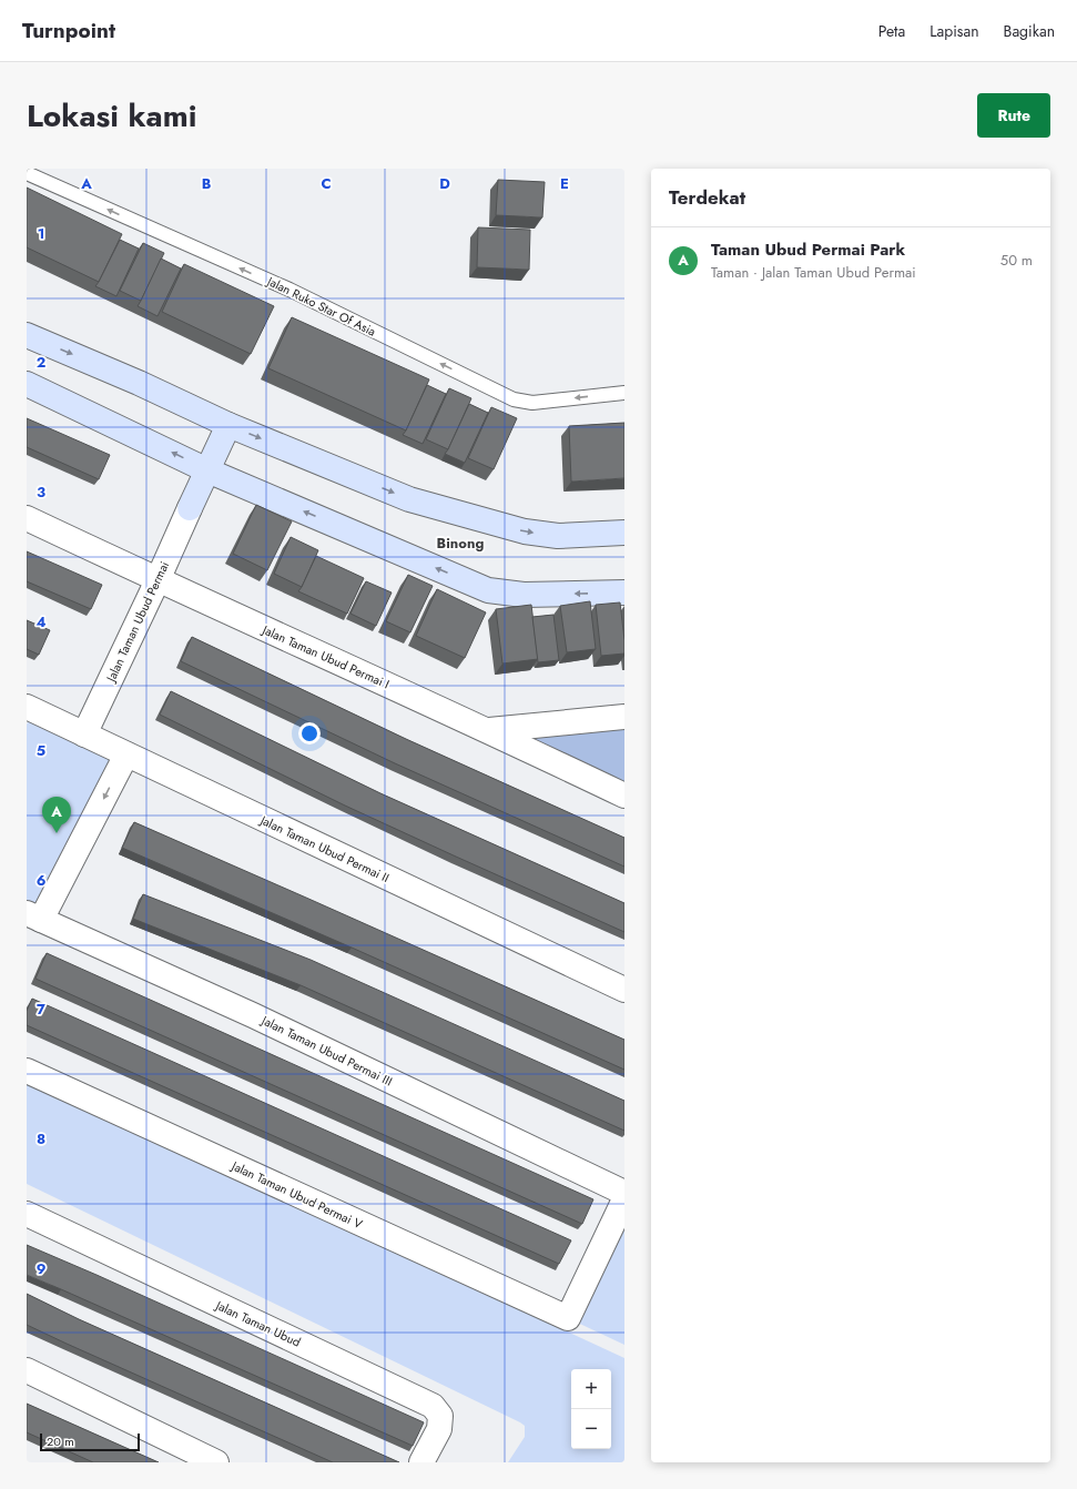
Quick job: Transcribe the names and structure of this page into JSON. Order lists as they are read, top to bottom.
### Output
{
  "streets": {
    "street": [
      "Jalan Taman Ubud Permai",
      "Jalan Taman Ubud Permai I",
      "Jalan Taman Ubud Permai II",
      "Jalan Taman Ubud Permai III",
      "Jalan Taman Ubud Permai V",
      "Jalan Taman Ubud"
    ],
    "lane": ["Jalan Ruko Star Of Asia"]
  },
  "crossings": [
    ["Jalan Taman Ubud Permai", "Jalan Taman Ubud Permai I"],
    ["Jalan Taman Ubud Permai", "Jalan Taman Ubud Permai II"]
  ],
  "one_way": ["Jalan Ruko Star Of Asia"],
  "districts": ["Binong"],
  "scale_bar": "20 m",
  "page": {
    "header": "Turnpoint",
    "nav": ["Peta", "Lapisan", "Bagikan"],
    "title": "Lokasi kami",
    "buttons": "Rute",
    "heading": "Terdekat",
    "list": [
      {
        "mark": "A",
        "name": "Taman Ubud Permai Park",
        "note": "Taman · Jalan Taman Ubud Permai",
        "value": "50 m"
      }
    ],
    "pins": "A",
    "map_buttons": ["+", "−"],
    "scale": "20 m"
  },
  "grid": {
    "columns": [
      "A",
      "B",
      "C",
      "D",
      "E"
    ],
    "rows": [
      "1",
      "2",
      "3",
      "4",
      "5",
      "6",
      "7",
      "8",
      "9"
    ]
  }
}
